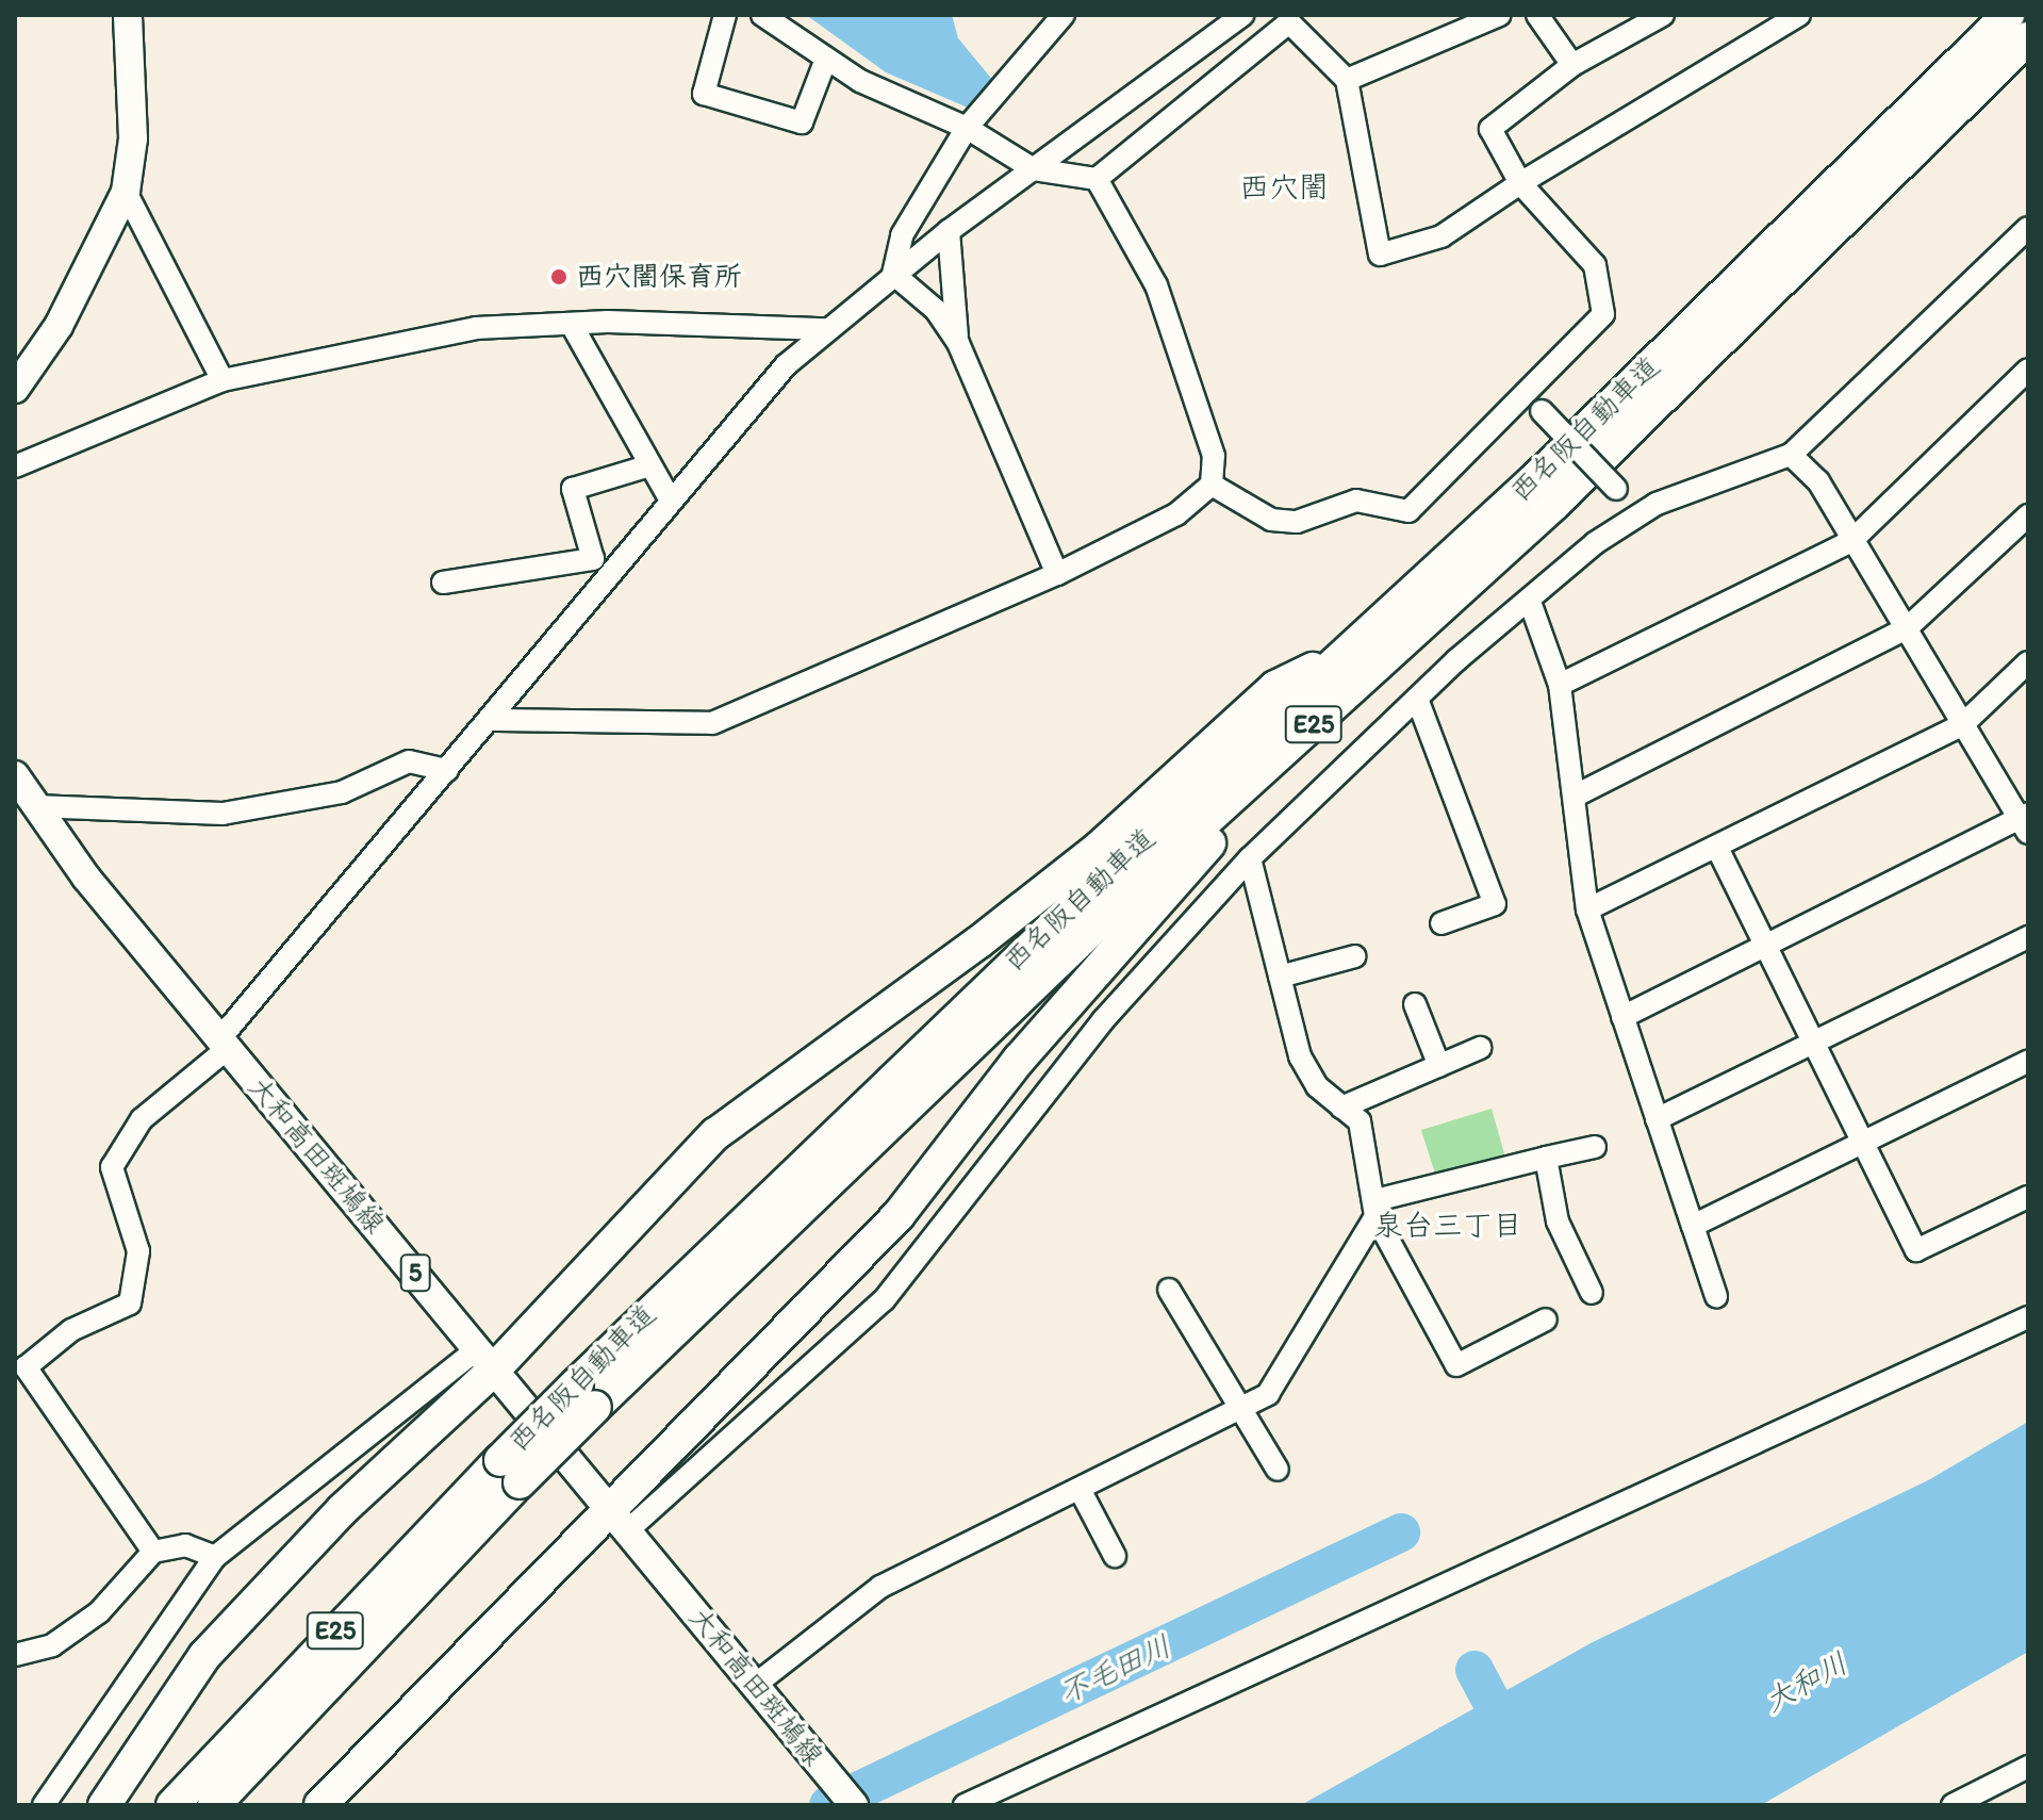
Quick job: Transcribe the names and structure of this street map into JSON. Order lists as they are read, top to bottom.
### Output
{
  "streets": {
    "highway": ["西名阪自動車道", "E25"],
    "main road": ["大和高田斑鳩線", "5"]
  },
  "districts": ["西穴闇", "泉台三丁目"],
  "water": ["不毛田川", "大和川"],
  "places": ["西穴闇保育所"]
}
